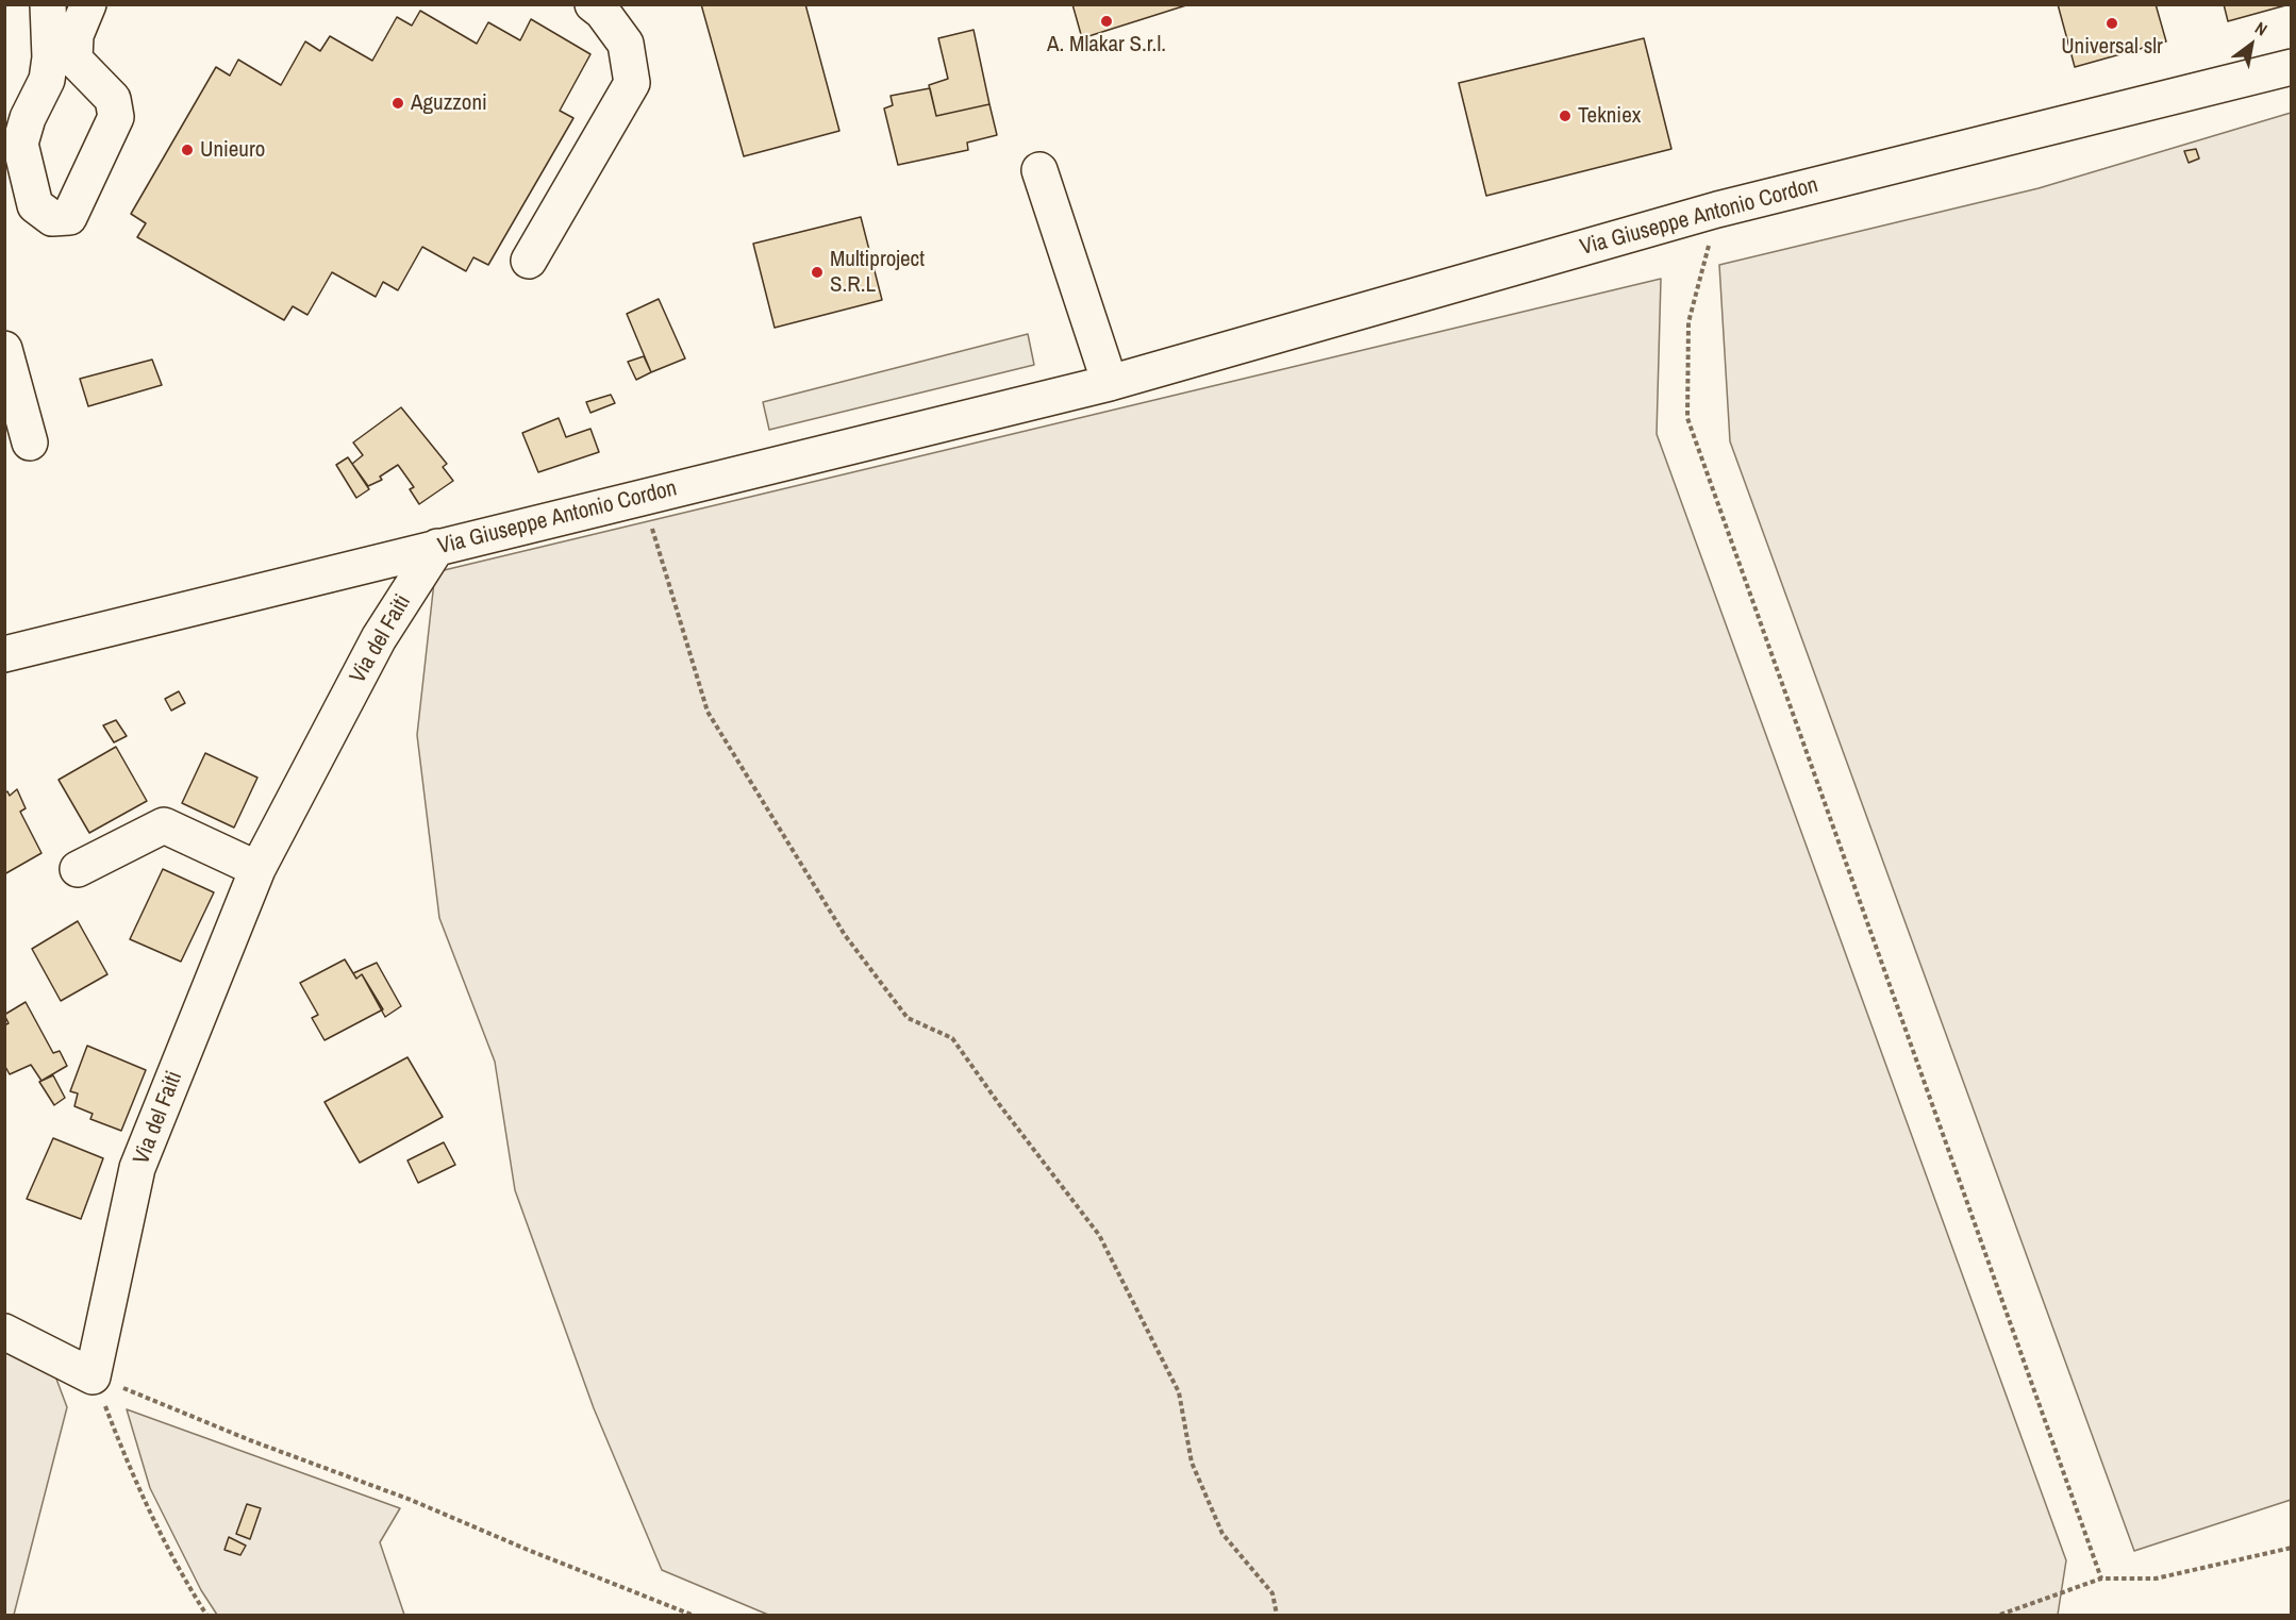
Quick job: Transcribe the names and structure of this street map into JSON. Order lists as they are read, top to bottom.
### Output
{
  "streets": {
    "street": ["Via Giuseppe Antonio Cordon", "Via del Faiti"]
  },
  "crossings": [
    ["Via Giuseppe Antonio Cordon", "Via del Faiti"]
  ],
  "places": [
    "A. Mlakar S.r.l.",
    "Universal slr",
    "Aguzzoni",
    "Tekniex",
    "Unieuro",
    "Multiproject S.R.L"
  ],
  "north": "top right"
}
